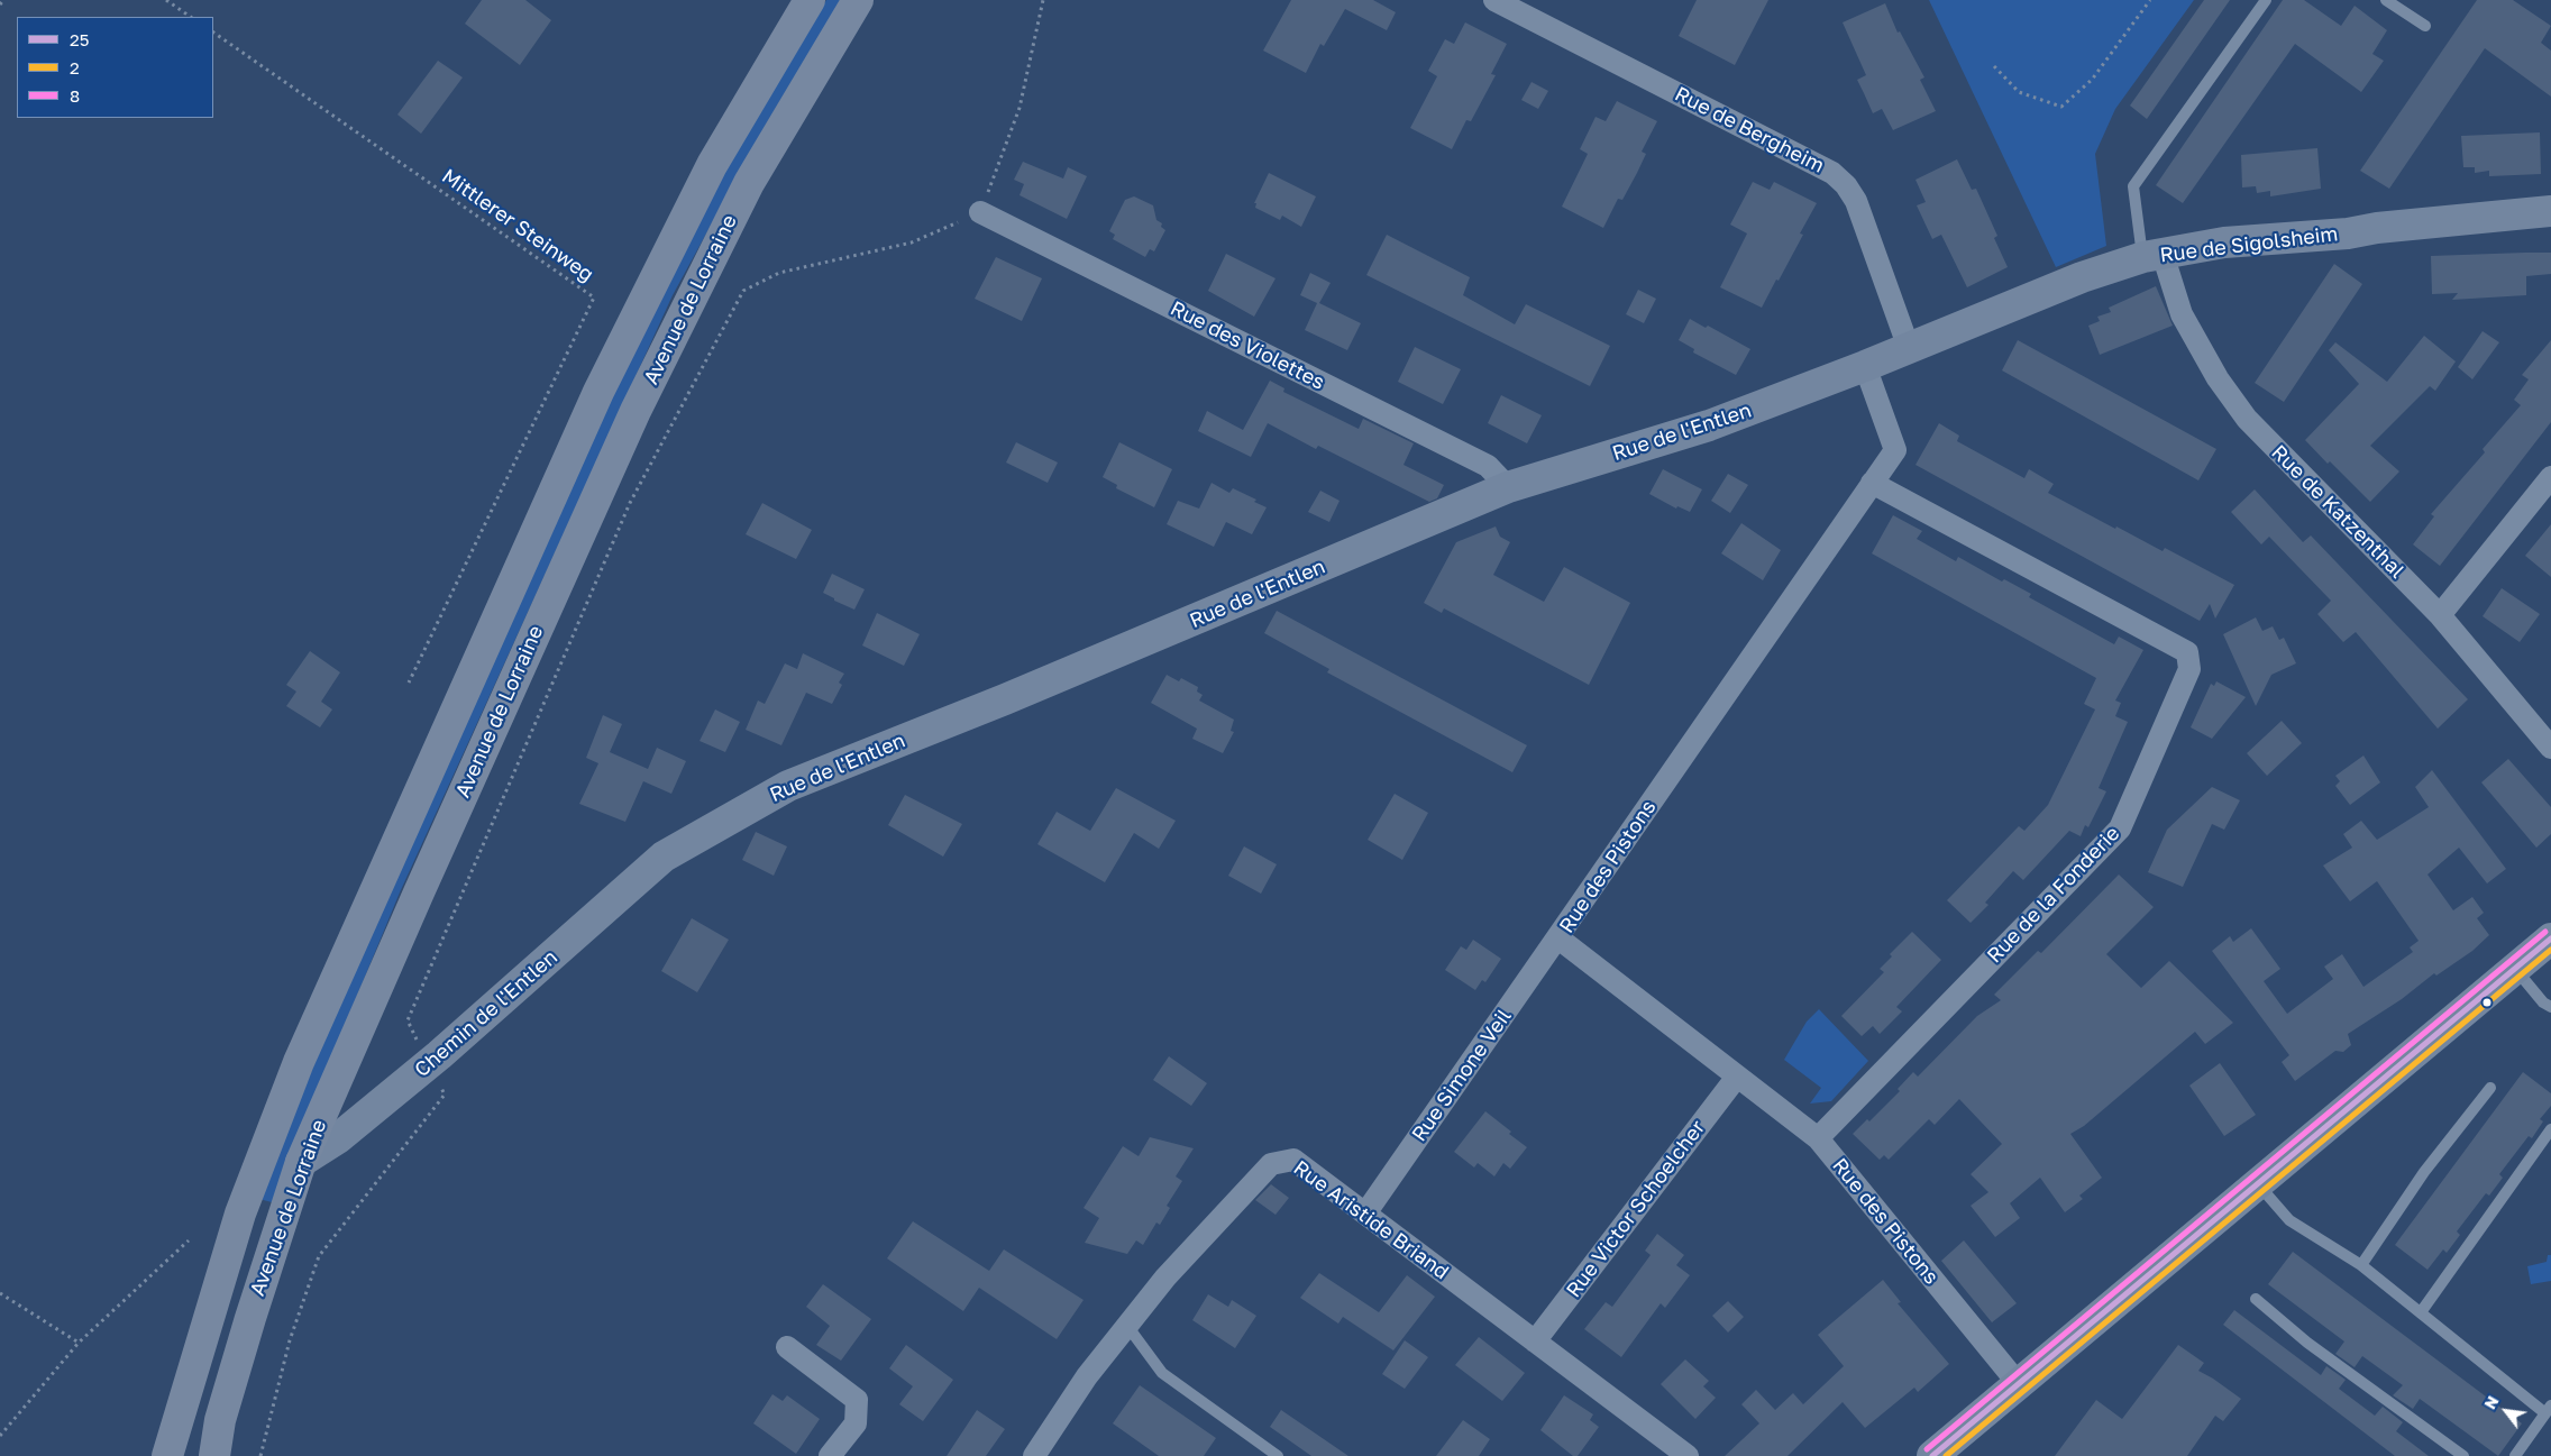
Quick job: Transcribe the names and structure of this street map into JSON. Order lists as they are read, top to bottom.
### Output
{
  "streets": {
    "main road": ["Avenue de Lorraine"],
    "street": [
      "Rue de Bergheim",
      "Rue de Sigolsheim",
      "Rue des Violettes",
      "Rue de l'Entlen",
      "Rue de Katzenthal",
      "Rue des Pistons",
      "Rue de la Fonderie",
      "Chemin de l'Entlen",
      "Rue Simone Veil",
      "Rue Victor Schoelcher",
      "Rue Aristide Briand"
    ],
    "path": ["Mittlerer Steinweg"]
  },
  "crossings": [
    ["Rue de Bergheim", "Rue de Sigolsheim"],
    ["Rue de Sigolsheim", "Rue de l'Entlen"],
    ["Rue de Sigolsheim", "Rue de Katzenthal"],
    ["Rue de Sigolsheim", "Rue des Pistons"],
    ["Avenue de Lorraine", "Chemin de l'Entlen"],
    ["Rue des Violettes", "Rue de l'Entlen"],
    ["Rue de l'Entlen", "Rue des Pistons"],
    ["Rue de l'Entlen", "Chemin de l'Entlen"],
    ["Rue des Pistons", "Rue de la Fonderie"],
    ["Rue des Pistons", "Rue Simone Veil"],
    ["Rue des Pistons", "Rue Victor Schoelcher"],
    ["Rue Simone Veil", "Rue Aristide Briand"],
    ["Rue Victor Schoelcher", "Rue Aristide Briand"]
  ],
  "lines": ["transit line 8", "transit line 25", "transit line 2"],
  "legend": ["25", "2", "8"],
  "north": "top left"
}
